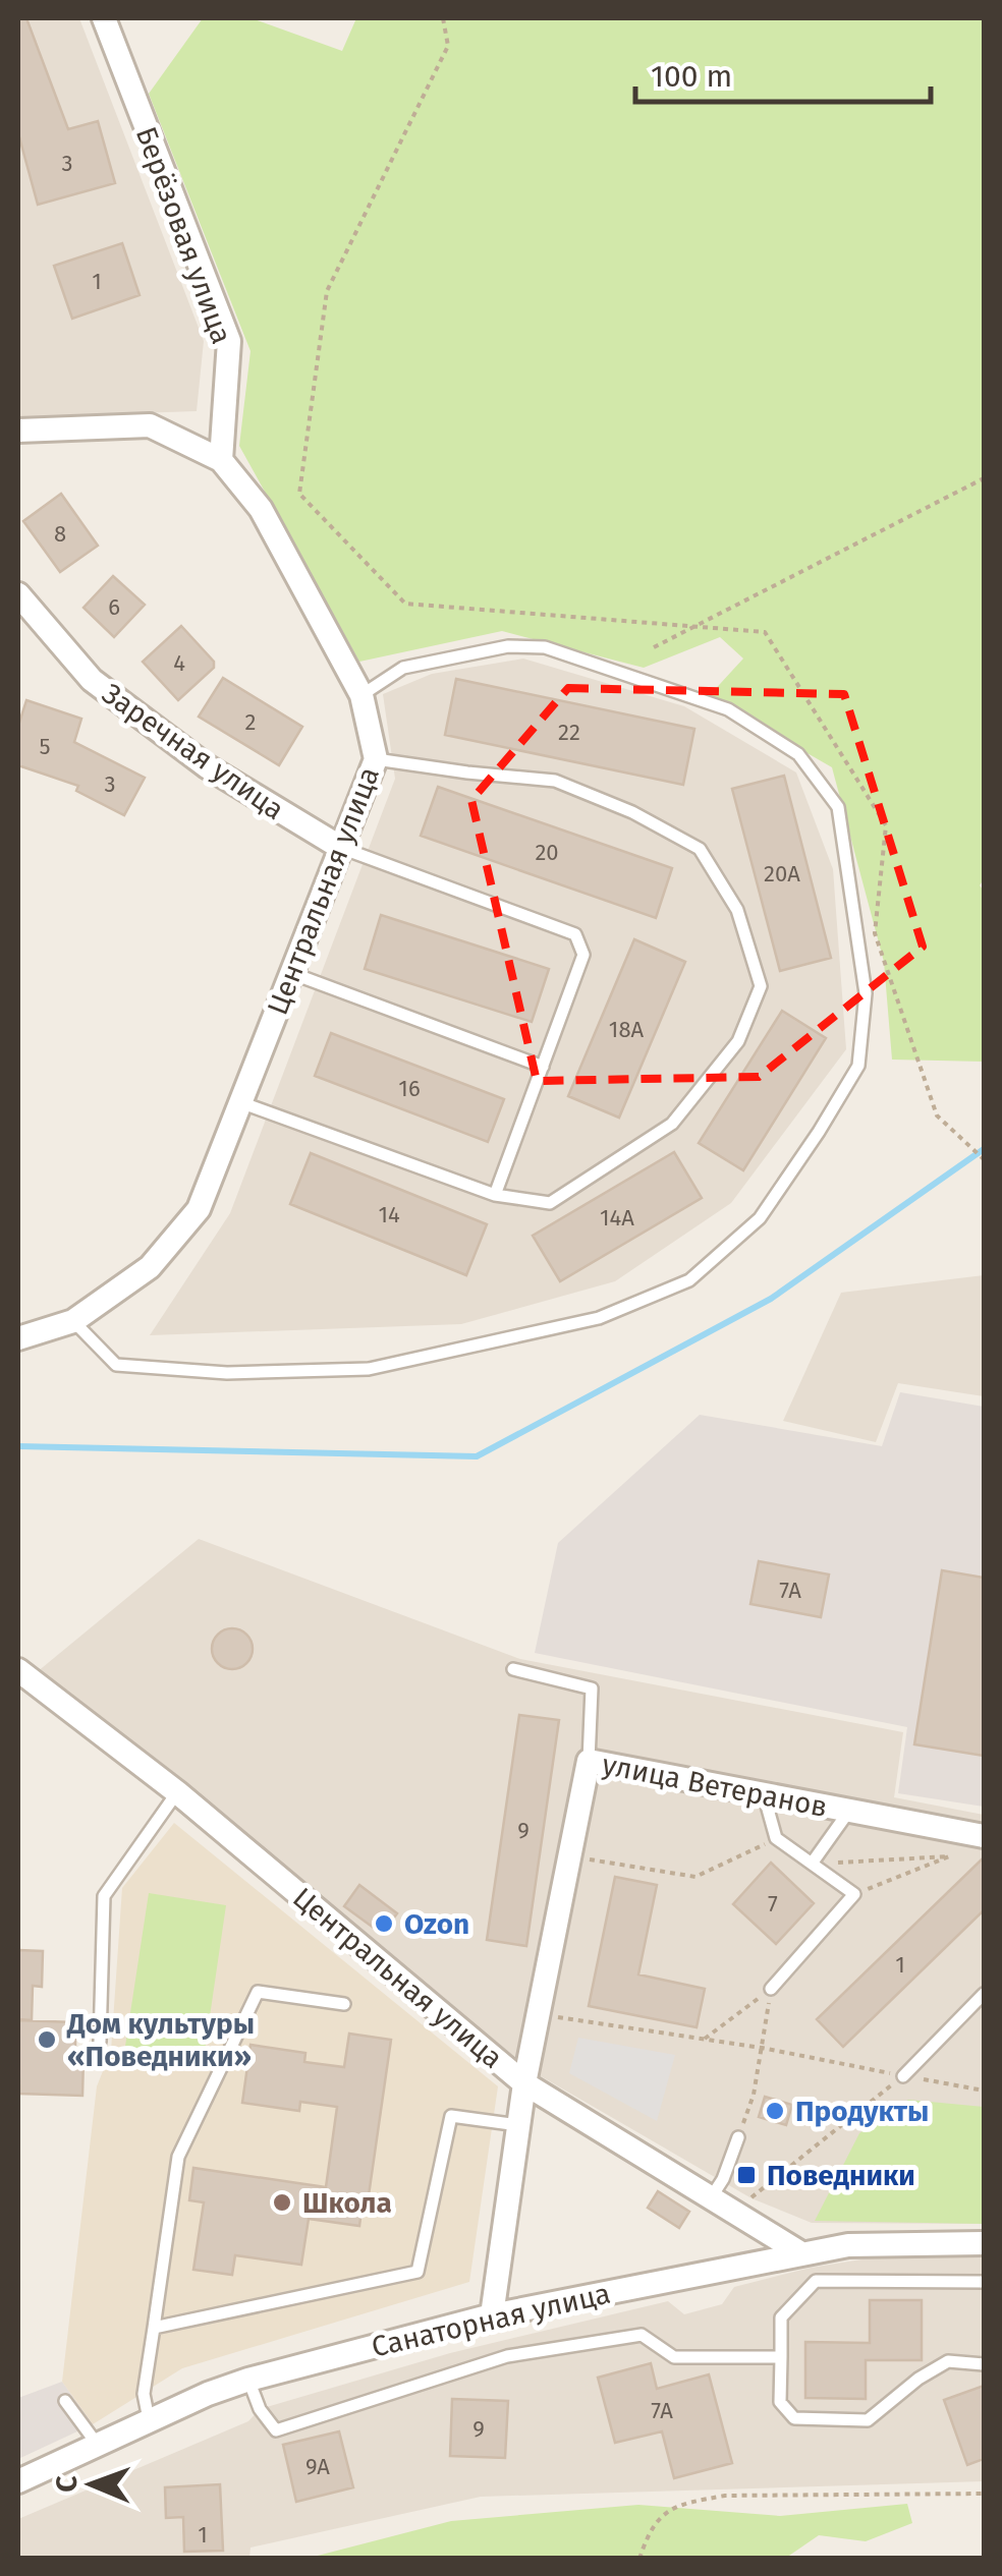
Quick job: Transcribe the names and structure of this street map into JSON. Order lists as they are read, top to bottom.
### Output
{
  "streets": {
    "street": [
      "Берёзовая улица",
      "Заречная улица",
      "Центральная улица",
      "улица Ветеранов",
      "Санаторная улица"
    ]
  },
  "crossings": [
    ["Берёзовая улица", "Центральная улица"],
    ["Заречная улица", "Центральная улица"],
    ["Центральная улица", "улица Ветеранов"],
    ["Центральная улица", "Санаторная улица"],
    ["улица Ветеранов", "Санаторная улица"]
  ],
  "places": {
    "other": [
      "Ozon",
      "Дом культуры «Поведники»",
      "Продукты",
      "Школа"
    ],
    "transit": ["Поведники"]
  },
  "house_numbers": [
    "3",
    "1",
    "8",
    "6",
    "4",
    "2",
    "22",
    "5",
    "3",
    "20",
    "20А",
    "18А",
    "16",
    "14",
    "14А",
    "7А",
    "9",
    "7",
    "1",
    "7А",
    "9",
    "9А",
    "1"
  ],
  "scale_bar": "100 m",
  "north": "left"
}
